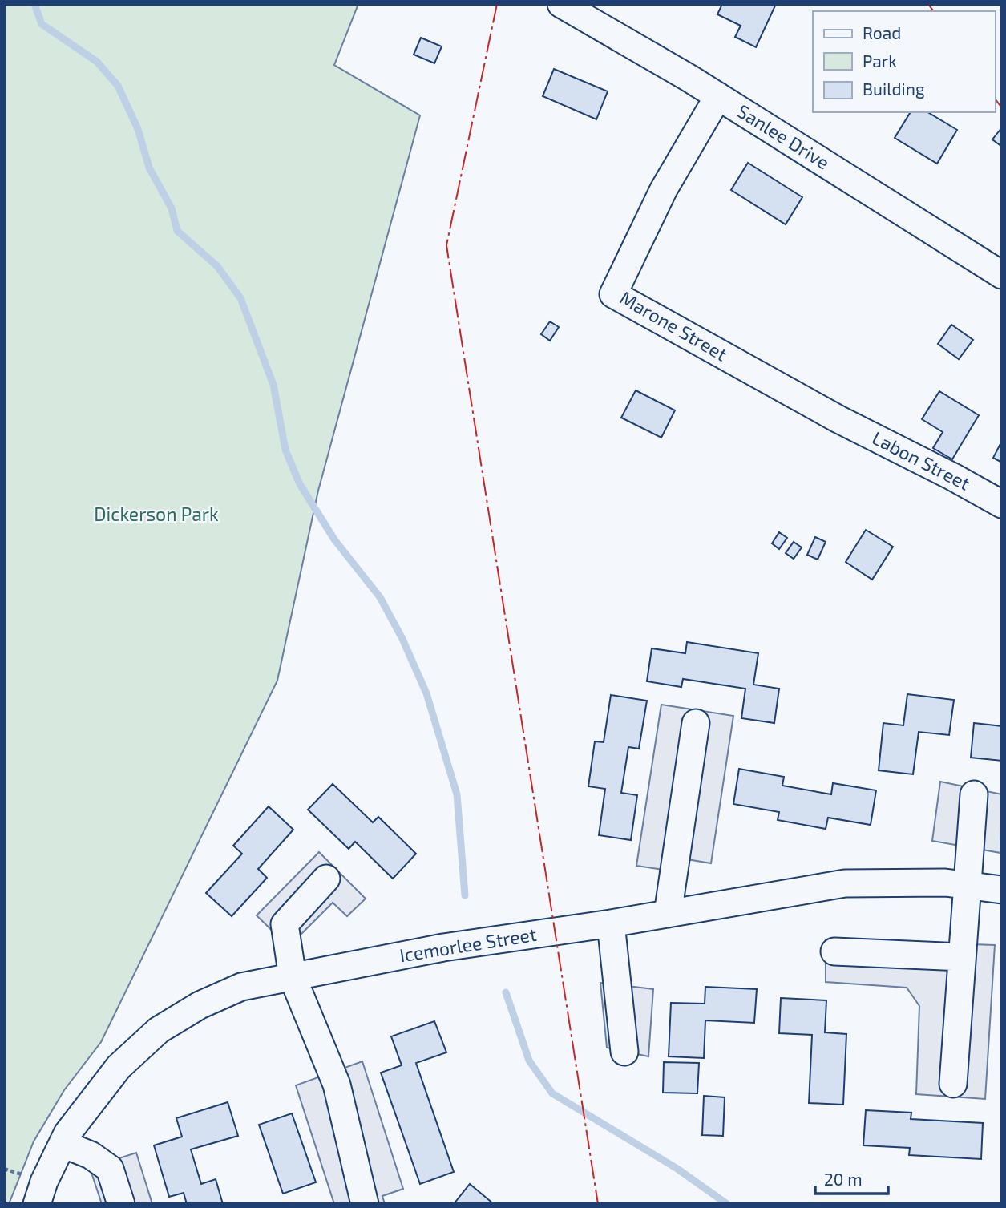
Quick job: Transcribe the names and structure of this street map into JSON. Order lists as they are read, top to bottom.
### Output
{
  "streets": {
    "street": [
      "Sanlee Drive",
      "Marone Street",
      "Labon Street",
      "Icemorlee Street"
    ]
  },
  "crossings": [
    ["Sanlee Drive", "Marone Street"],
    ["Marone Street", "Labon Street"]
  ],
  "parks": ["Dickerson Park"],
  "legend": ["Road", "Park", "Building"],
  "scale_bar": "20 m"
}
